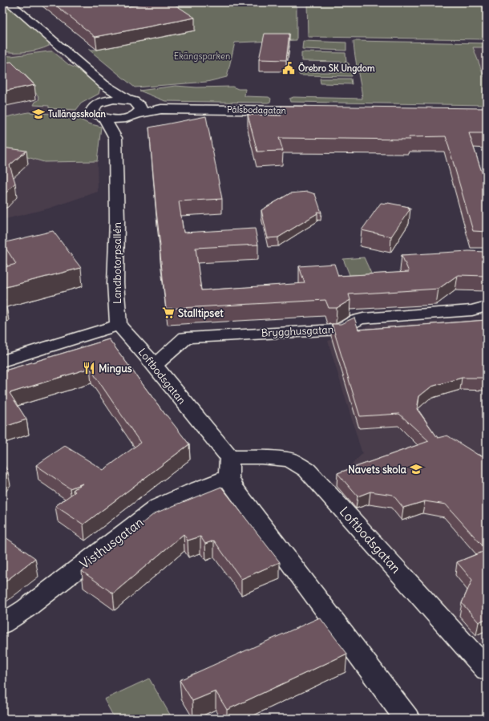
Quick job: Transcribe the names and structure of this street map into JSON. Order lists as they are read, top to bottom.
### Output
{
  "streets": {
    "street": [
      "Pålsbodagatan",
      "Landbotorpsallén",
      "Brygghusgatan",
      "Loftbodsgatan",
      "Visthusgatan"
    ]
  },
  "crossings": [
    ["Landbotorpsallén", "Loftbodsgatan"],
    ["Brygghusgatan", "Loftbodsgatan"],
    ["Loftbodsgatan", "Visthusgatan"]
  ],
  "parks": ["Ekängsparken"],
  "places": {
    "public building": ["Örebro SK Ungdom"],
    "school or university": ["Tullängsskolan", "Navets skola"],
    "supermarket": ["Stalltipset"],
    "restaurant": ["Mingus"]
  }
}
